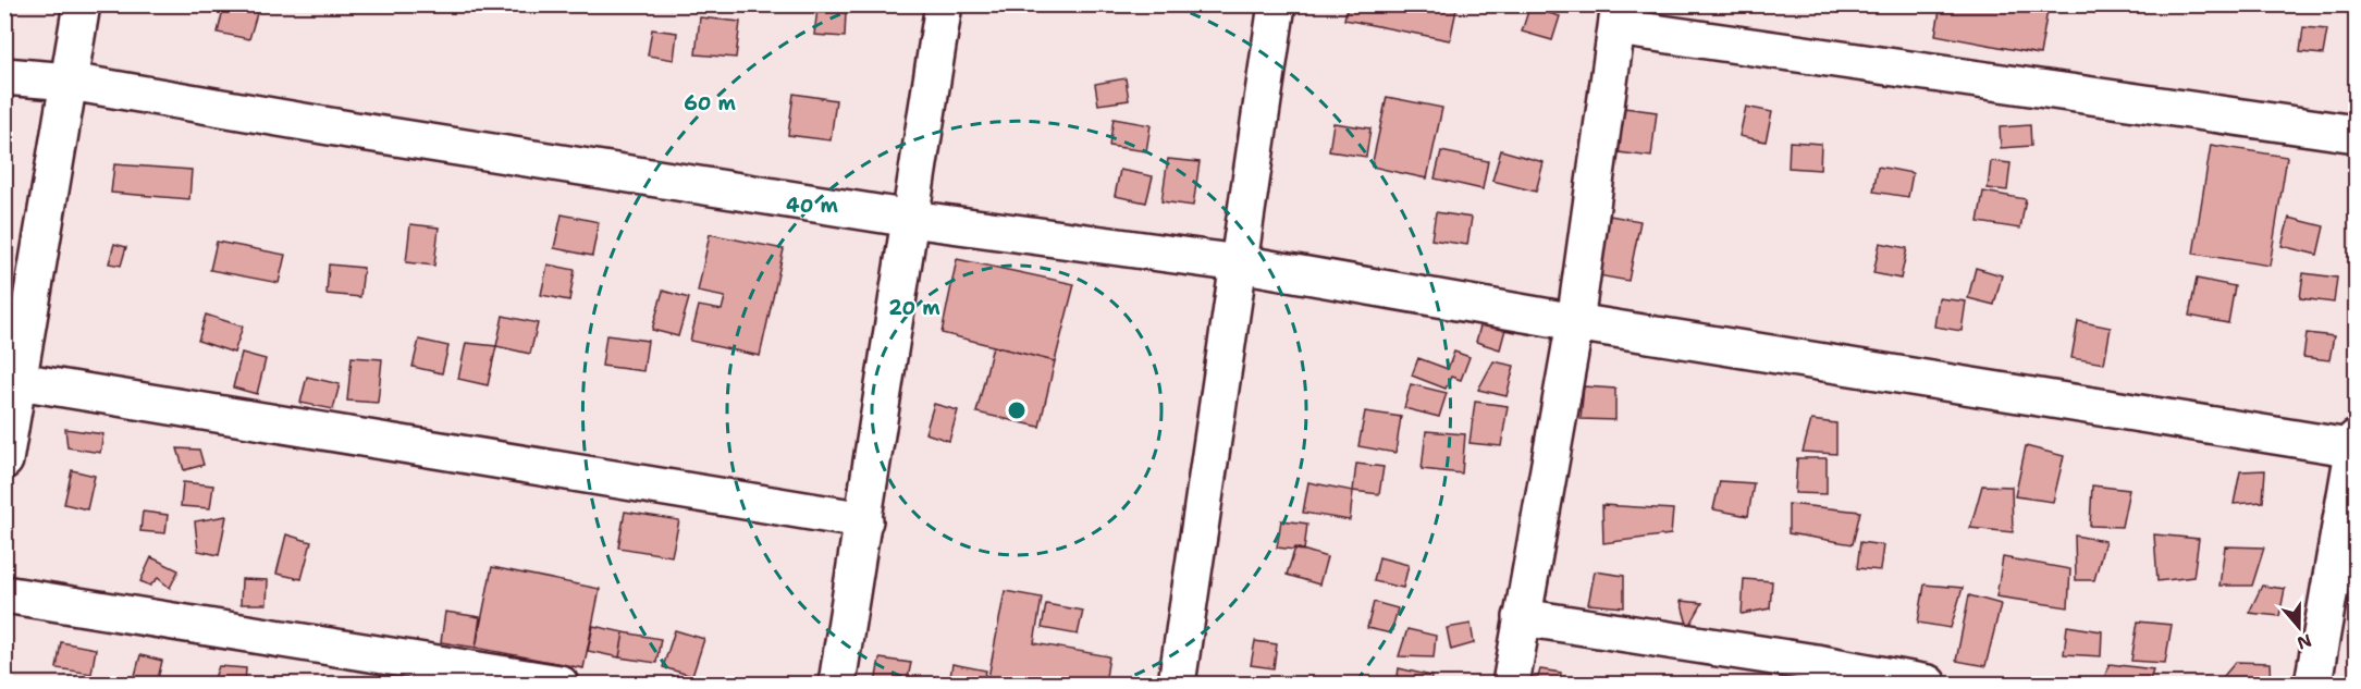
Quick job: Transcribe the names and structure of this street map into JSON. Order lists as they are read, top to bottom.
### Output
{
  "north": "bottom",
  "rings": ["60 m", "40 m", "20 m"]
}
